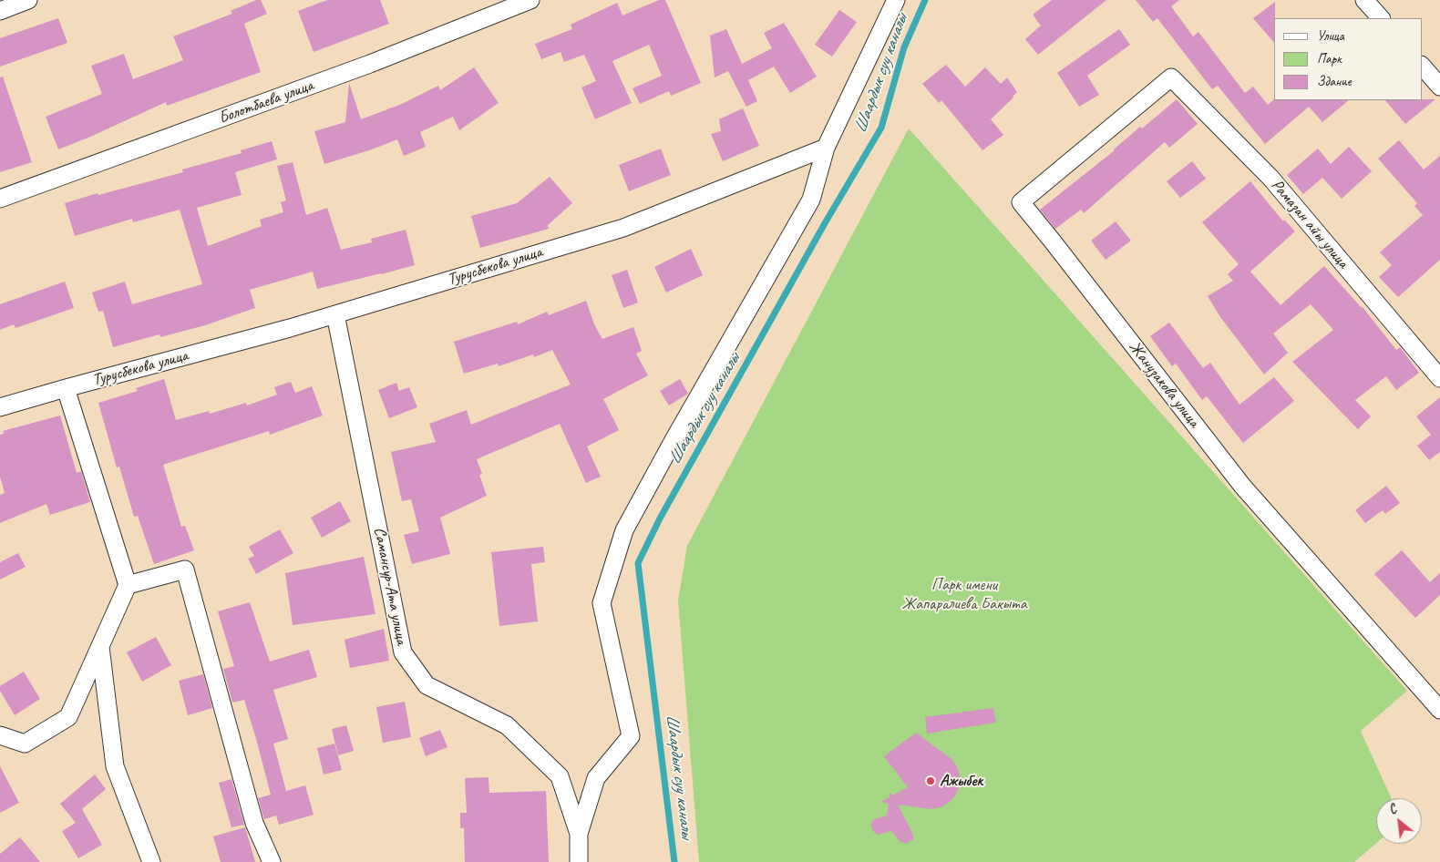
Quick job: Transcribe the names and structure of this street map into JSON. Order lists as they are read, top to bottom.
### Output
{
  "streets": {
    "street": [
      "Болотбаева улица",
      "Рамазан айы улица",
      "Турусбекова улица",
      "Жанузакова улица",
      "Самансур-Ата улица"
    ]
  },
  "crossings": [
    ["Рамазан айы улица", "Жанузакова улица"],
    ["Турусбекова улица", "Самансур-Ата улица"]
  ],
  "water": ["Шаардык суу каналы"],
  "parks": ["Парк имени Жапаралиева Бакыта"],
  "places": ["Ажыбек"],
  "legend": ["Улица", "Парк", "Здание"],
  "north": "top left"
}
